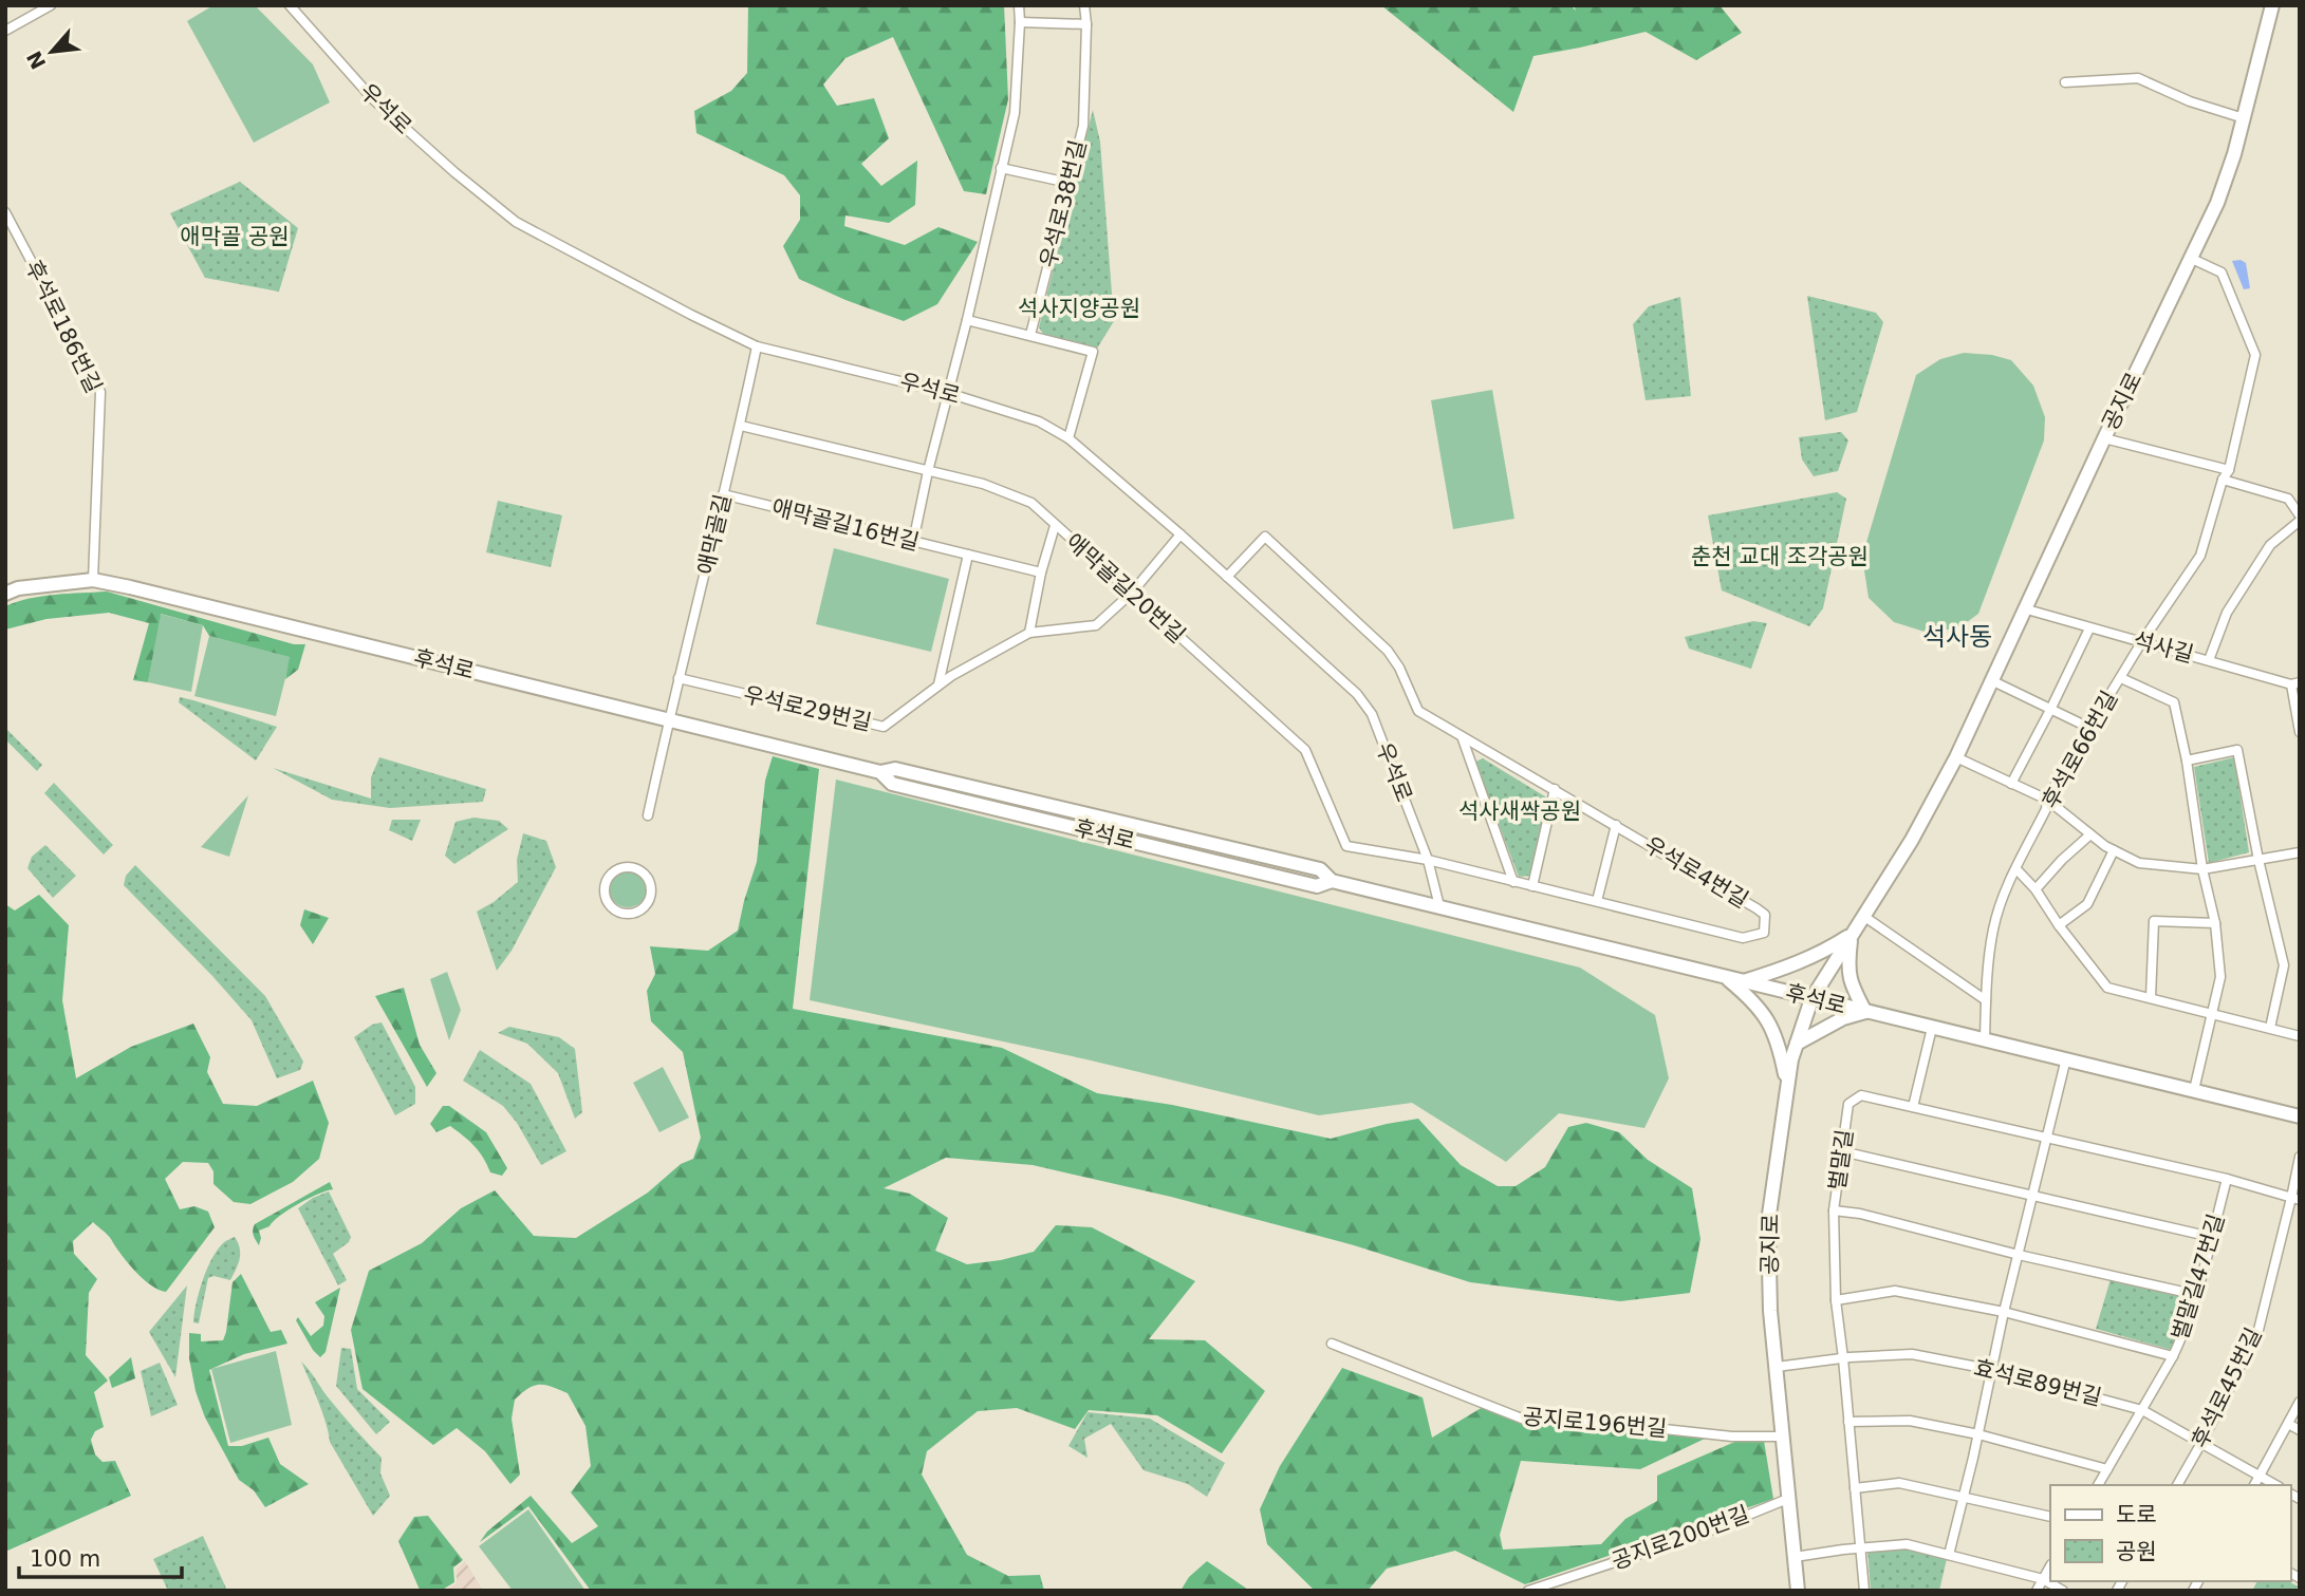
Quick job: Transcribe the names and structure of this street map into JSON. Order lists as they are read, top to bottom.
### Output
{
  "streets": {
    "street": [
      "우석로",
      "우석로38번길",
      "후석로186번길",
      "공지로",
      "애막골길16번길",
      "애막골길",
      "애막골길20번길",
      "석사길",
      "후석로",
      "우석로29번길",
      "후석로66번길",
      "우석로4번길",
      "벌말길",
      "벌말길47번길",
      "효석로89번길",
      "후석로45번길",
      "공지로196번길",
      "공지로200번길"
    ]
  },
  "crossings": [
    ["우석로", "애막골길"],
    ["우석로", "애막골길20번길"],
    ["우석로", "후석로"],
    ["우석로", "우석로29번길"],
    ["우석로", "우석로4번길"],
    ["후석로186번길", "후석로"],
    ["공지로", "석사길"],
    ["공지로", "후석로"],
    ["공지로", "후석로66번길"],
    ["공지로", "효석로89번길"],
    ["공지로", "공지로196번길"],
    ["공지로", "공지로200번길"],
    ["애막골길16번길", "애막골길"],
    ["애막골길", "애막골길20번길"],
    ["애막골길", "후석로"],
    ["애막골길", "우석로29번길"],
    ["애막골길20번길", "우석로29번길"],
    ["애막골길20번길", "우석로4번길"],
    ["석사길", "후석로66번길"],
    ["후석로", "후석로66번길"],
    ["벌말길", "벌말길47번길"],
    ["벌말길", "효석로89번길"],
    ["벌말길", "후석로45번길"],
    ["벌말길47번길", "효석로89번길"],
    ["효석로89번길", "후석로45번길"]
  ],
  "districts": ["석사동"],
  "parks": [
    "애막골 공원",
    "석사지양공원",
    "춘천 교대 조각공원",
    "석사새싹공원"
  ],
  "legend": ["도로", "공원"],
  "scale_bar": "100 m",
  "north": "bottom left"
}
